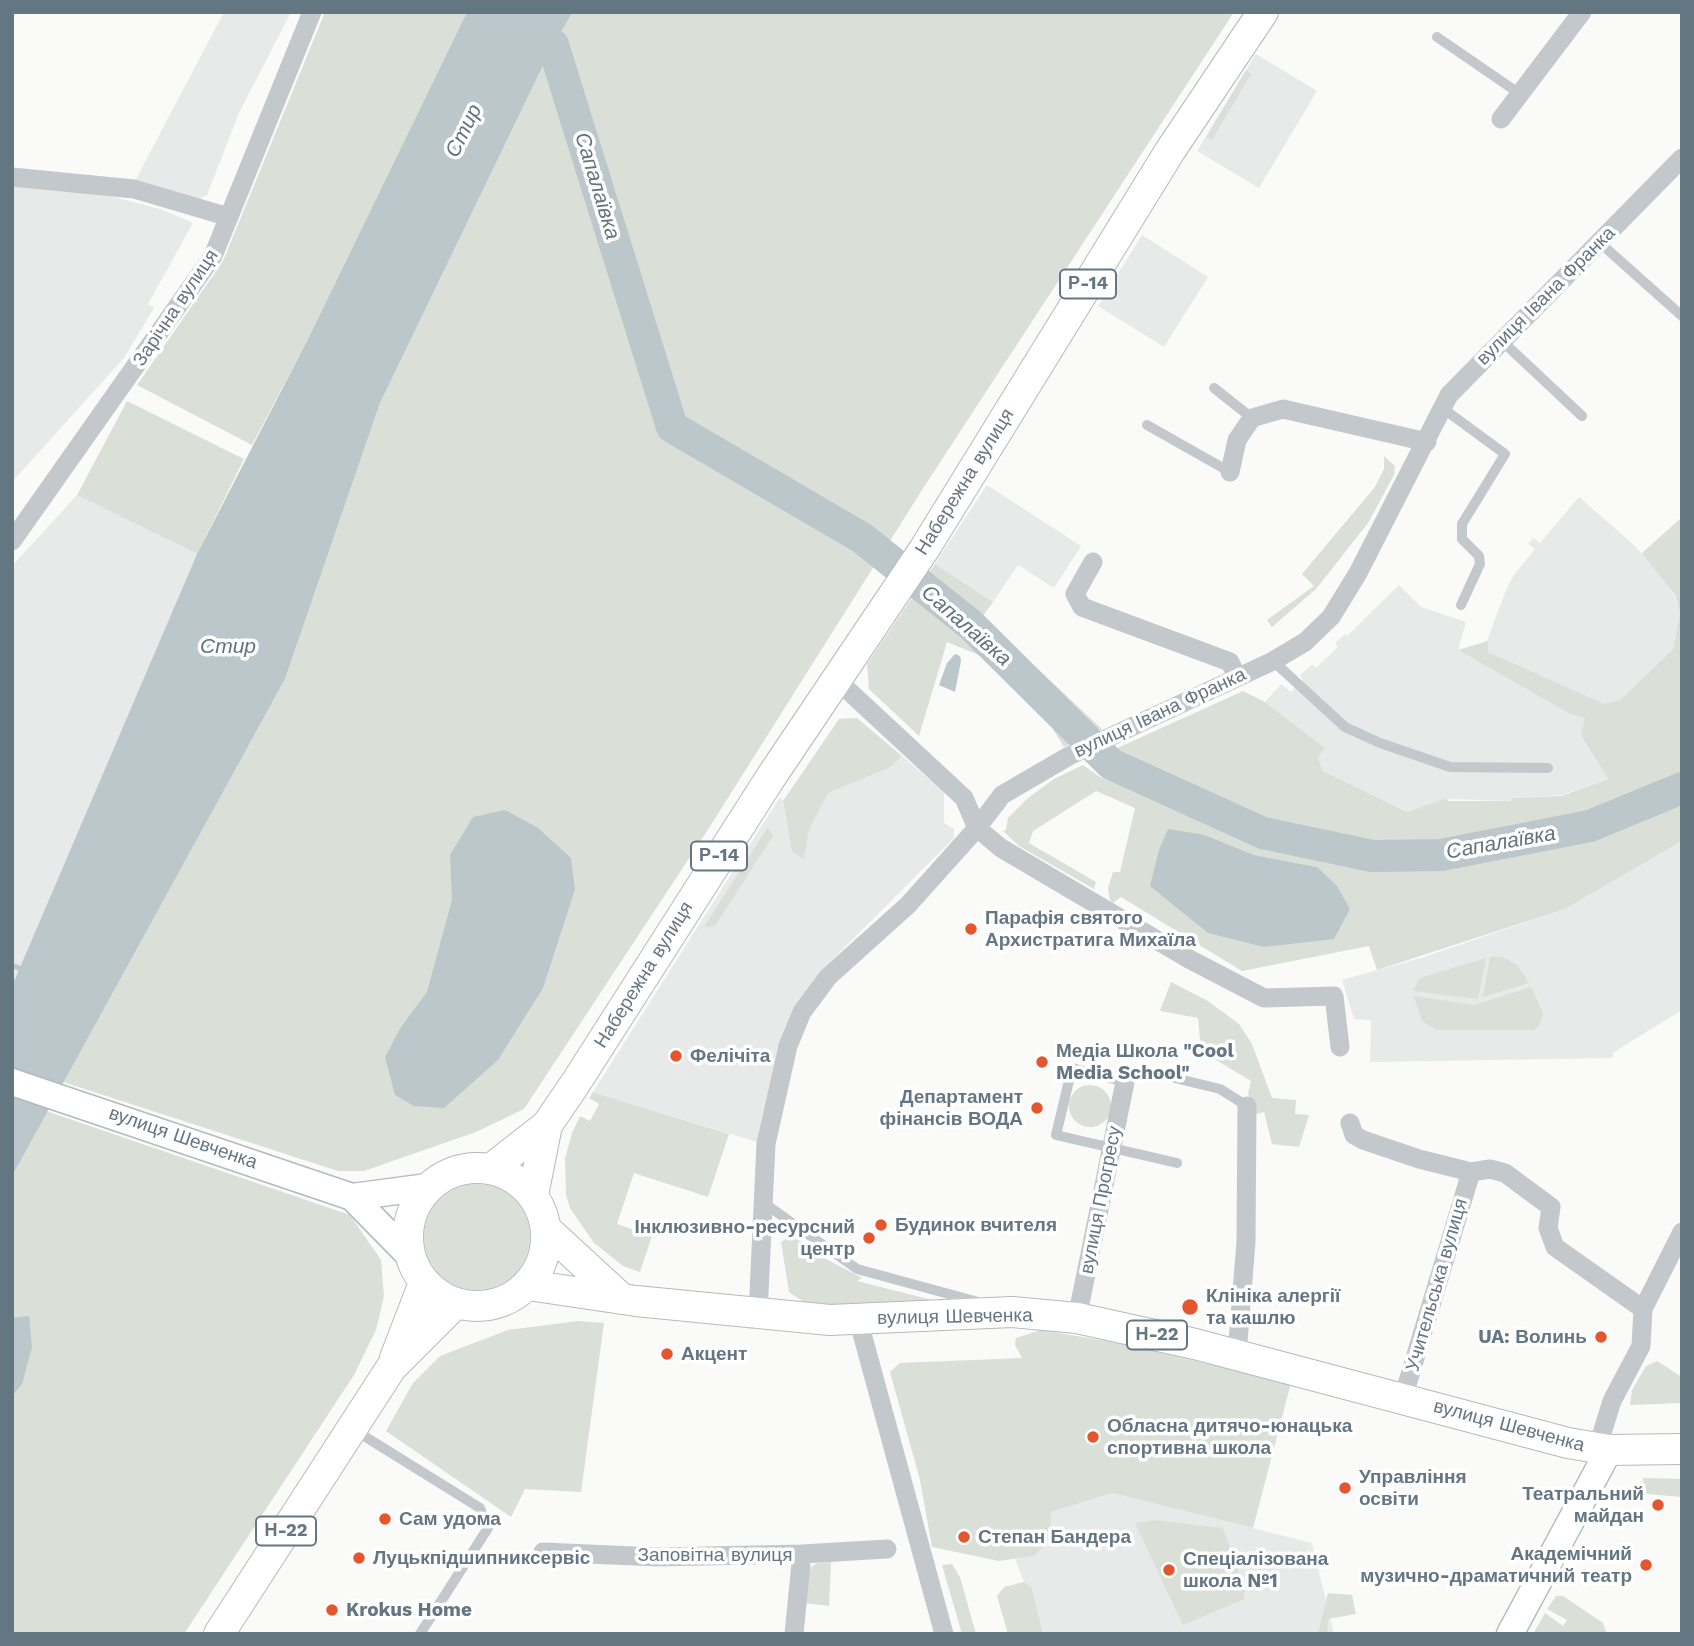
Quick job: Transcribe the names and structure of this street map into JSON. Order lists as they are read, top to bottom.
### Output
{
  "streets": {
    "main road": [
      "Р-14",
      "Набережна вулиця",
      "вулиця Шевченка",
      "Н-22"
    ],
    "street": [
      "вулиця Івана Франка",
      "Зарічна вулиця",
      "вулиця Прогресу",
      "Учительська вулиця",
      "Заповітна вулиця"
    ]
  },
  "crossings": [
    ["вулиця Івана Франка", "вулиця Шевченка"],
    ["Набережна вулиця", "вулиця Шевченка"],
    ["Набережна вулиця", "Н-22"],
    ["вулиця Шевченка", "вулиця Прогресу"],
    ["вулиця Шевченка", "Учительська вулиця"],
    ["вулиця Шевченка", "Н-22"]
  ],
  "water": ["Стир", "Сапалаївка"],
  "places": [
    "Парафія святого Архистратига Михаїла",
    "Фелічіта",
    "Медіа Школа \"Cool Media School\"",
    "Департамент фінансів ВОДА",
    "Будинок вчителя",
    "Інклюзивно-ресурсний центр",
    "Клініка алергії та кашлю",
    "UA: Волинь",
    "Акцент",
    "Обласна дитячо-юнацька спортивна школа",
    "Управління освіти",
    "Театральний майдан",
    "Сам удома",
    "Степан Бандера",
    "Луцькпідшипниксервіс",
    "Академічний музично-драматичний театр",
    "Спеціалізована школа №1",
    "Krokus Home"
  ]
}
